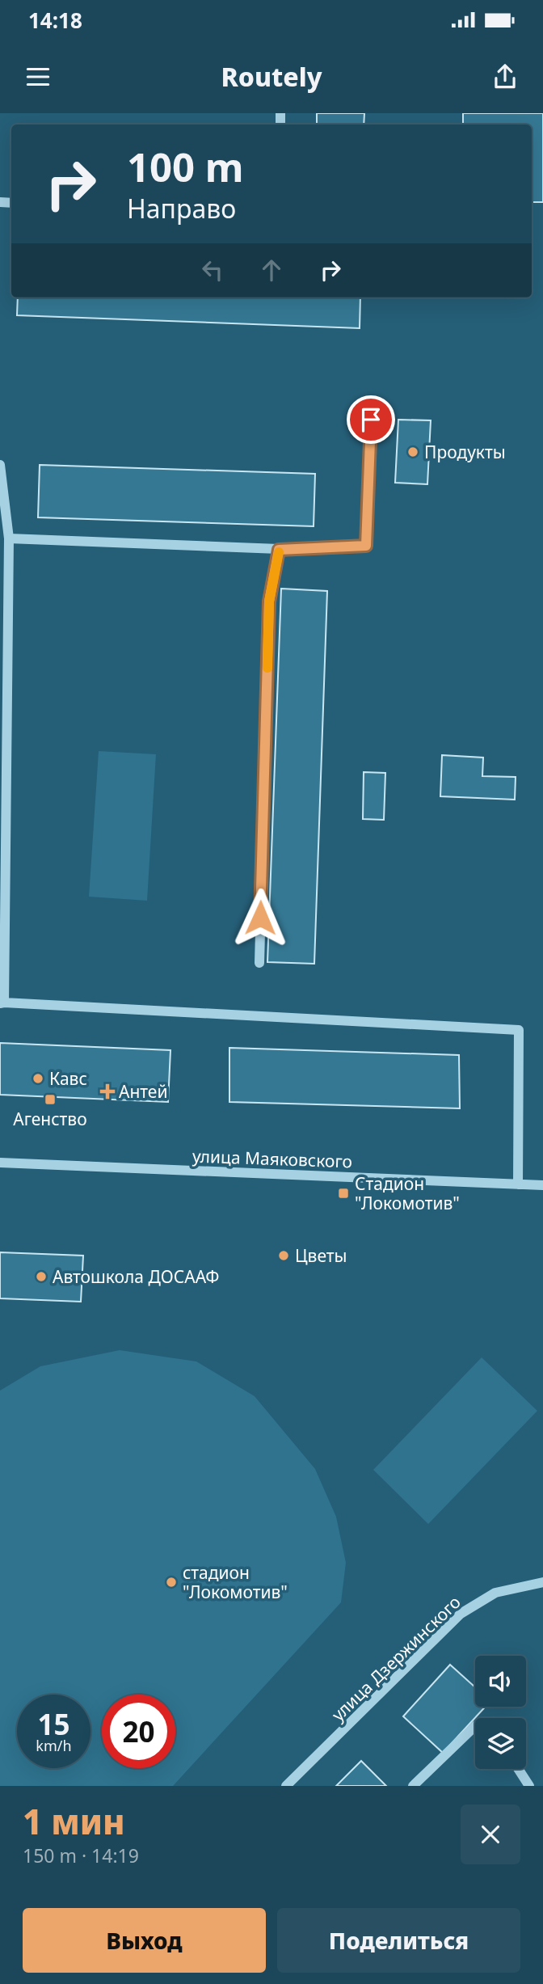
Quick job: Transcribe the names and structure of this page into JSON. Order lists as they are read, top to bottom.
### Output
{
  "streets": {
    "street": ["улица Маяковского", "улица Дзержинского"]
  },
  "places": {
    "other": [
      "Продукты",
      "Кавс",
      "Цветы",
      "Автошкола ДОСААФ",
      "стадион \"Локомотив\""
    ],
    "health": ["Антей"],
    "transit": ["Агенство", "Стадион \"Локомотив\""]
  },
  "page": {
    "status": "14:18",
    "header": "Routely",
    "turn": ["100 m", "Направо"],
    "speed": "15 km/h",
    "limit": "20",
    "heading": ["1 мин", "150 m · 14:19"],
    "buttons": ["Выход", "Поделиться"]
  }
}
